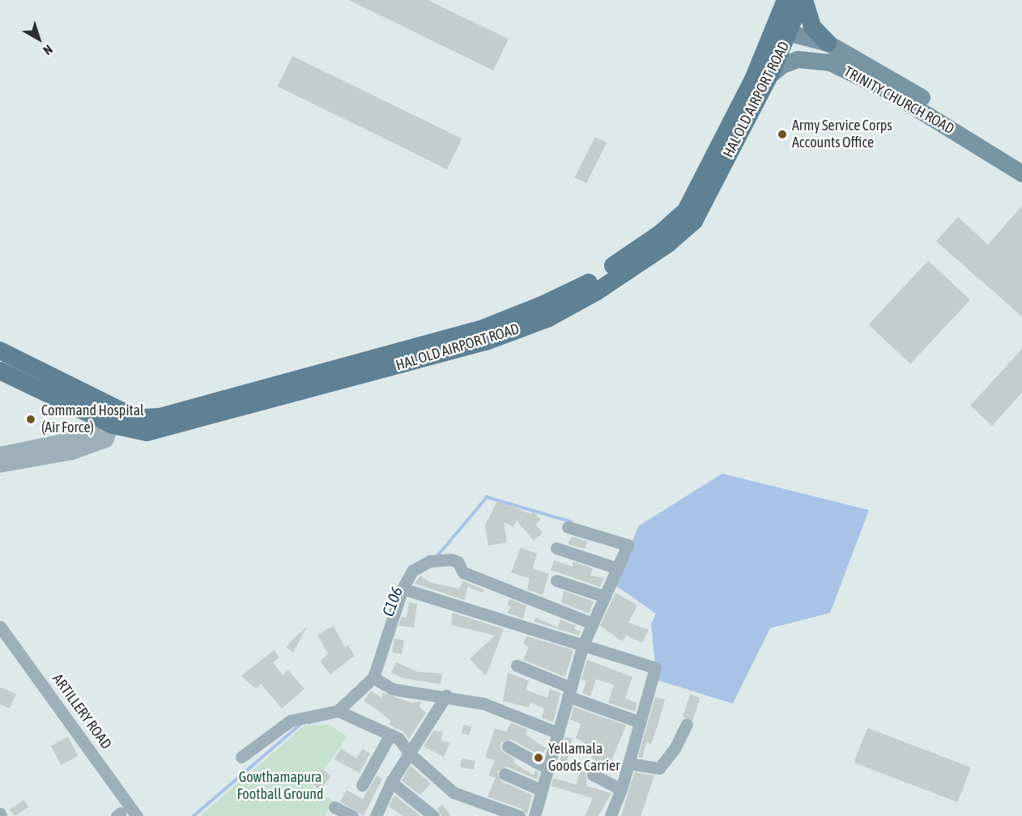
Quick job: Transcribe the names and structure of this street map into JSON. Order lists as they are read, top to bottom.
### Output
{
  "streets": {
    "main road": ["HAL OLD AIRPORT ROAD", "TRINITY CHURCH ROAD"],
    "street": ["ARTILLERY ROAD"]
  },
  "crossings": [
    ["HAL OLD AIRPORT ROAD", "TRINITY CHURCH ROAD"]
  ],
  "water": ["C106"],
  "parks": ["Gowthamapura Football Ground"],
  "places": ["Army Service Corps Accounts Office", "Command Hospital (Air Force)", "Yellamala Goods Carrier"],
  "north": "bottom right"
}
